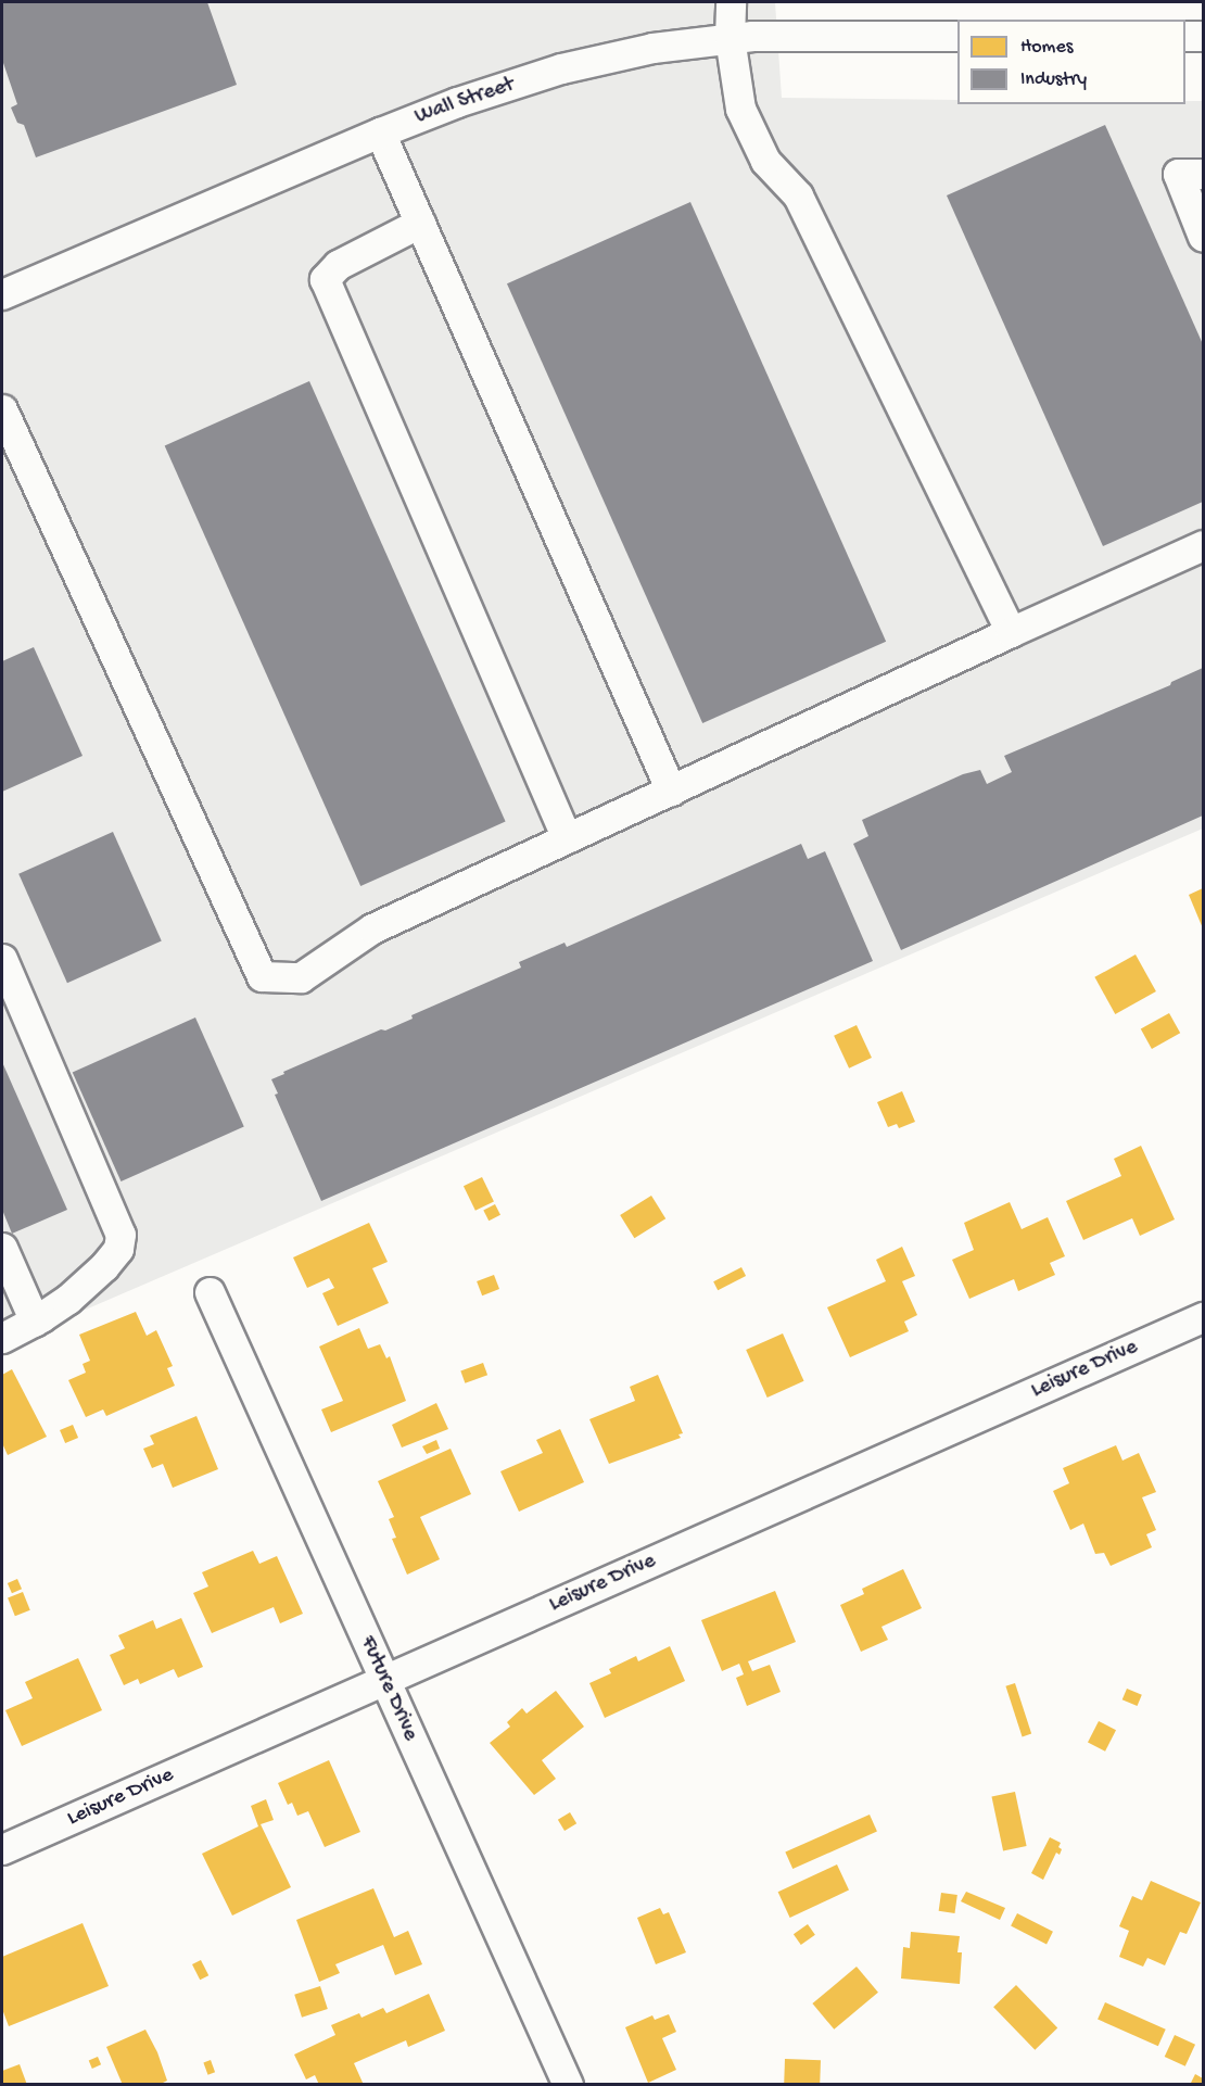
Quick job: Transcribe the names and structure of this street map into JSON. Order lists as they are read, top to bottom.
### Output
{
  "streets": {
    "street": ["Wall Street", "Leisure Drive", "Future Drive"]
  },
  "crossings": [
    ["Leisure Drive", "Future Drive"]
  ],
  "legend": ["Homes", "Industry"]
}
